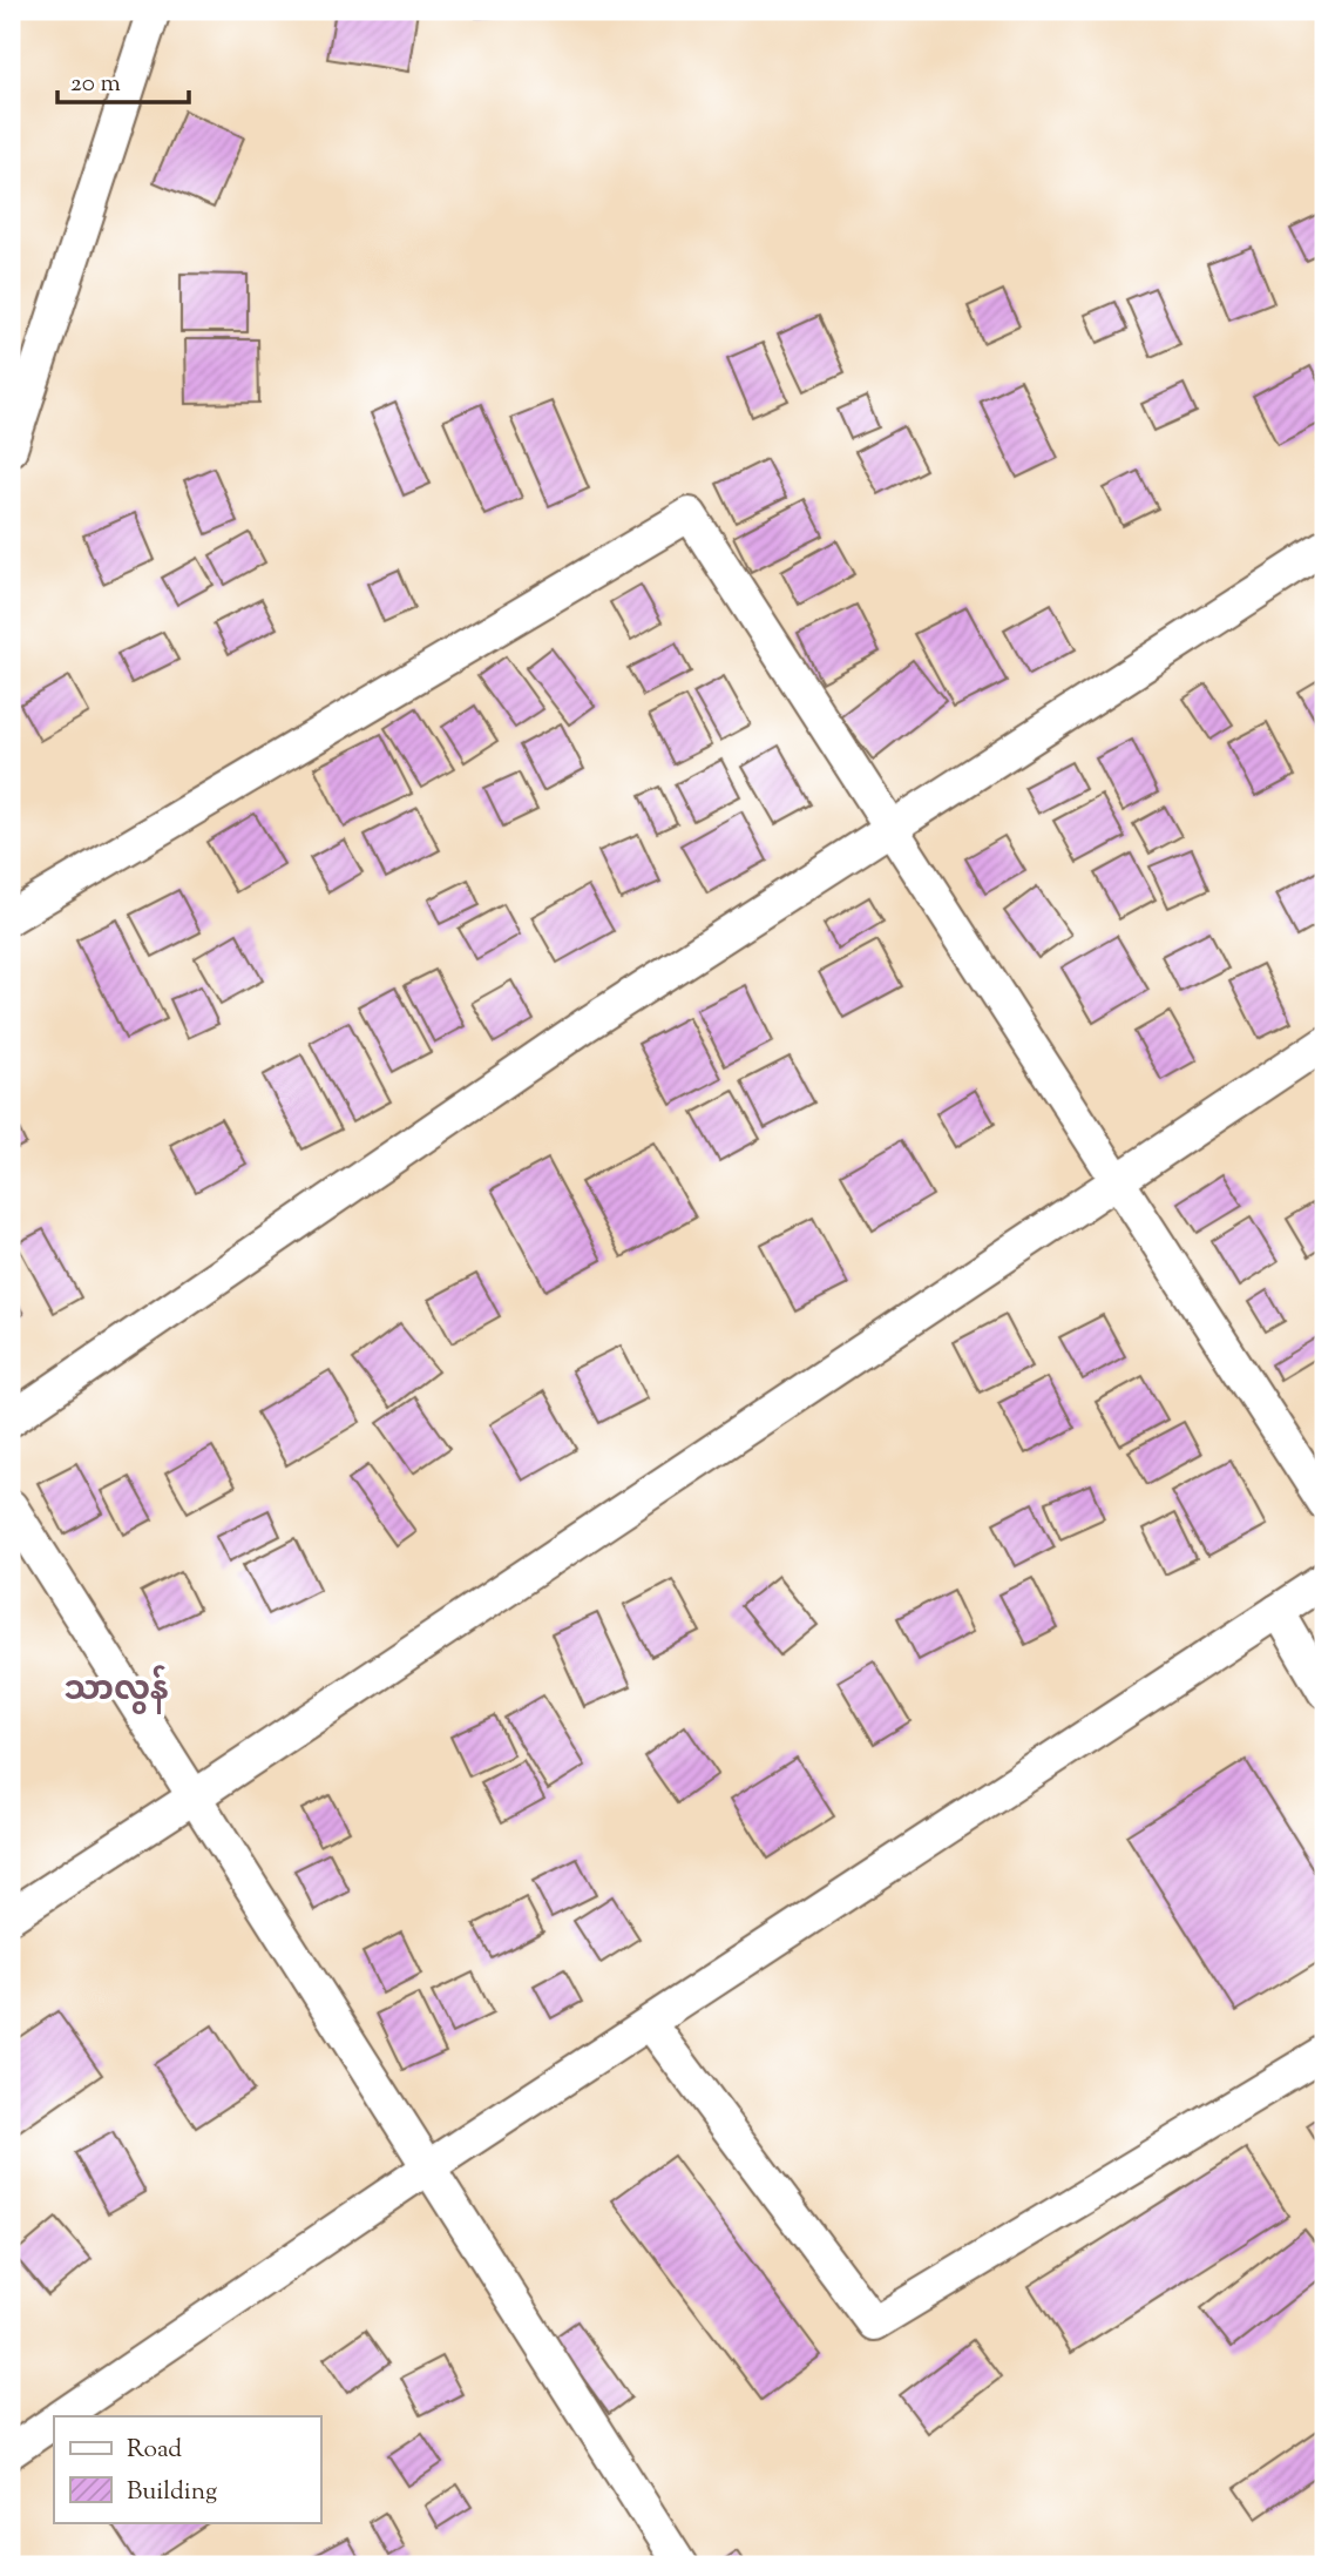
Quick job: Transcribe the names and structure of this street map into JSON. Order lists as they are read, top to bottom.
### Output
{
  "districts": ["သာလွန်"],
  "legend": ["Road", "Building"],
  "scale_bar": "20 m"
}
